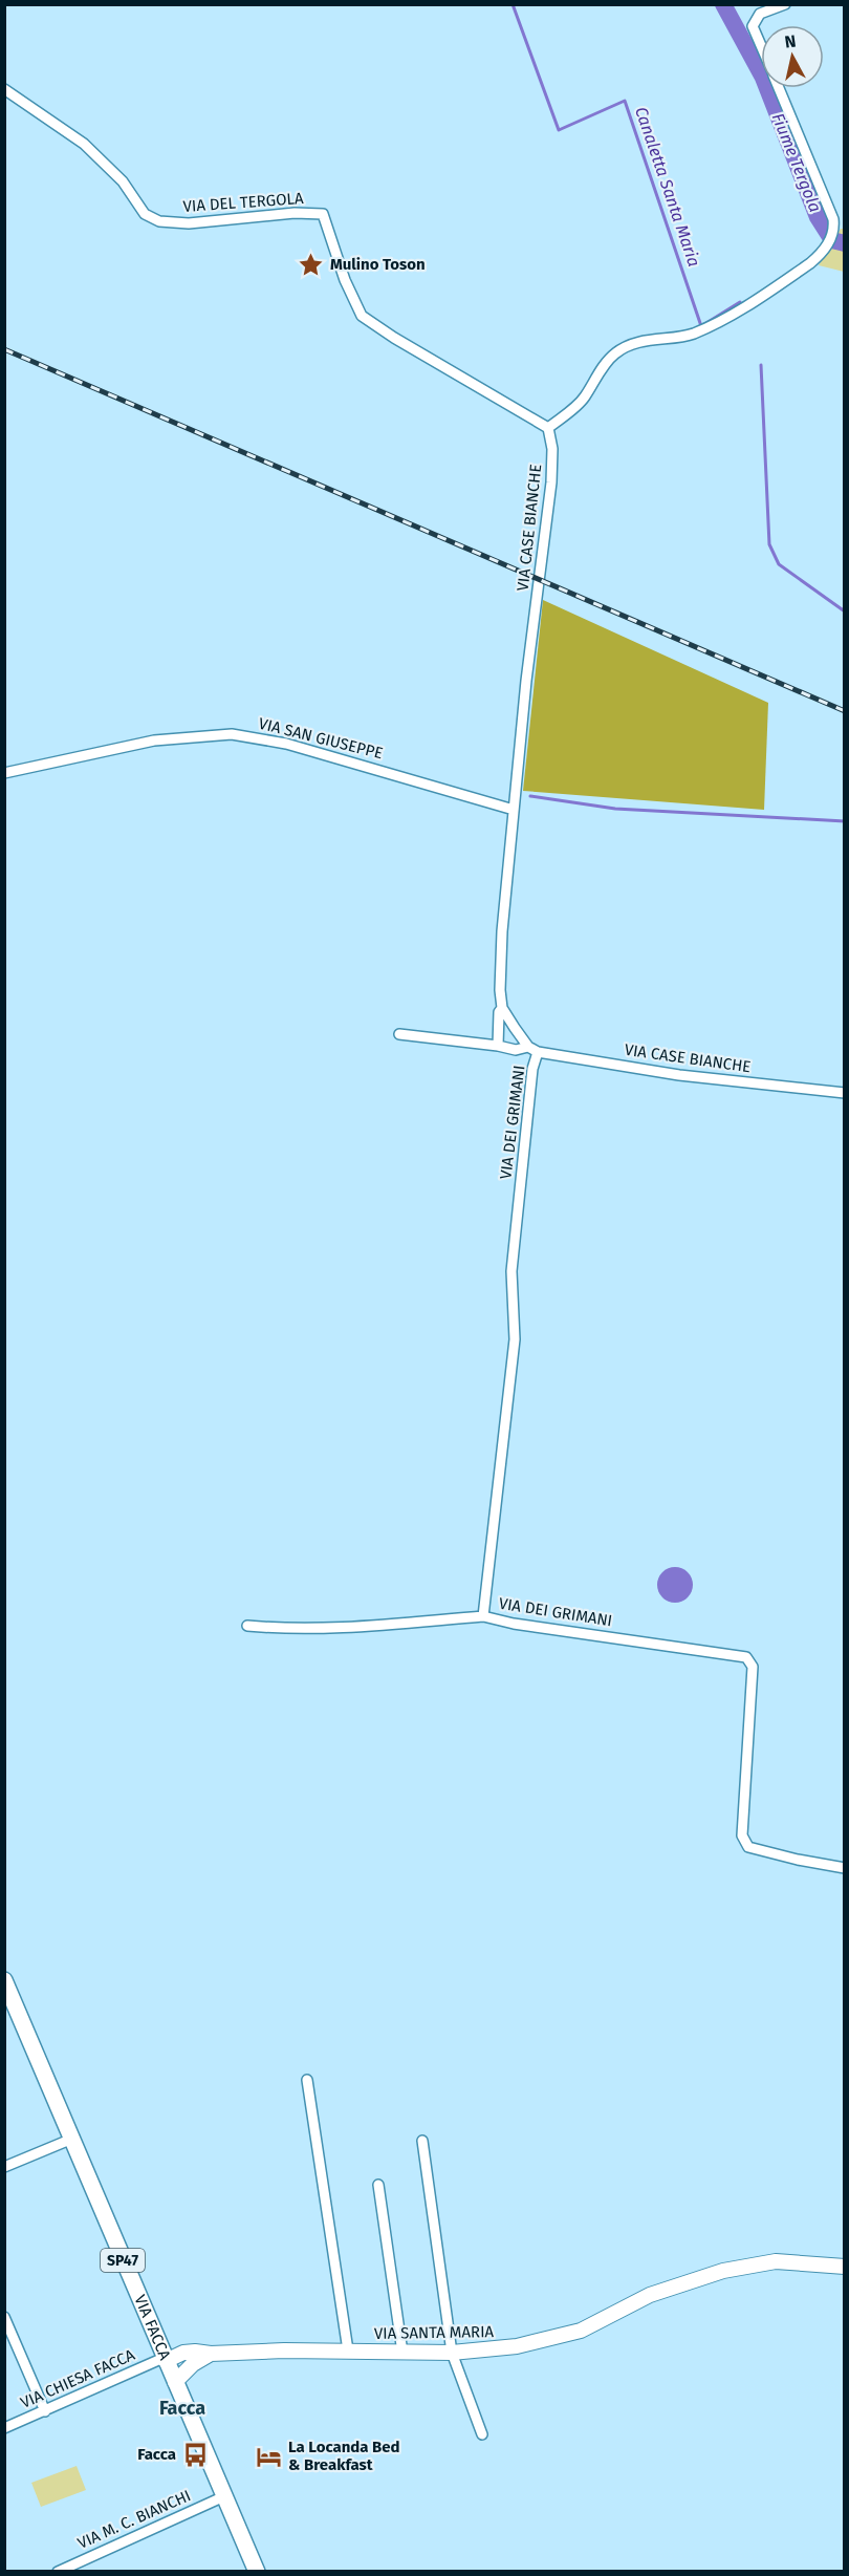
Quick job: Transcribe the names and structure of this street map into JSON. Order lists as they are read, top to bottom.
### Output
{
  "streets": {
    "main road": ["SP47", "VIA FACCA", "VIA SANTA MARIA"],
    "street": [
      "VIA DEL TERGOLA",
      "VIA CASE BIANCHE",
      "VIA SAN GIUSEPPE",
      "VIA DEI GRIMANI",
      "VIA CHIESA FACCA",
      "VIA M. C. BIANCHI"
    ]
  },
  "crossings": [
    ["VIA DEL TERGOLA", "VIA CASE BIANCHE"],
    ["VIA CASE BIANCHE", "VIA SAN GIUSEPPE"],
    ["VIA CASE BIANCHE", "VIA DEI GRIMANI"],
    ["VIA FACCA", "VIA SANTA MARIA"],
    ["VIA FACCA", "VIA CHIESA FACCA"],
    ["VIA FACCA", "VIA M. C. BIANCHI"],
    ["VIA SANTA MARIA", "VIA CHIESA FACCA"]
  ],
  "districts": ["Facca"],
  "water": ["Fiume Tergola", "Canaletta Santa Maria"],
  "places": {
    "place": ["Mulino Toson"],
    "bus stop": ["Facca"],
    "hotel": ["La Locanda Bed & Breakfast"]
  },
  "north": "top"
}
